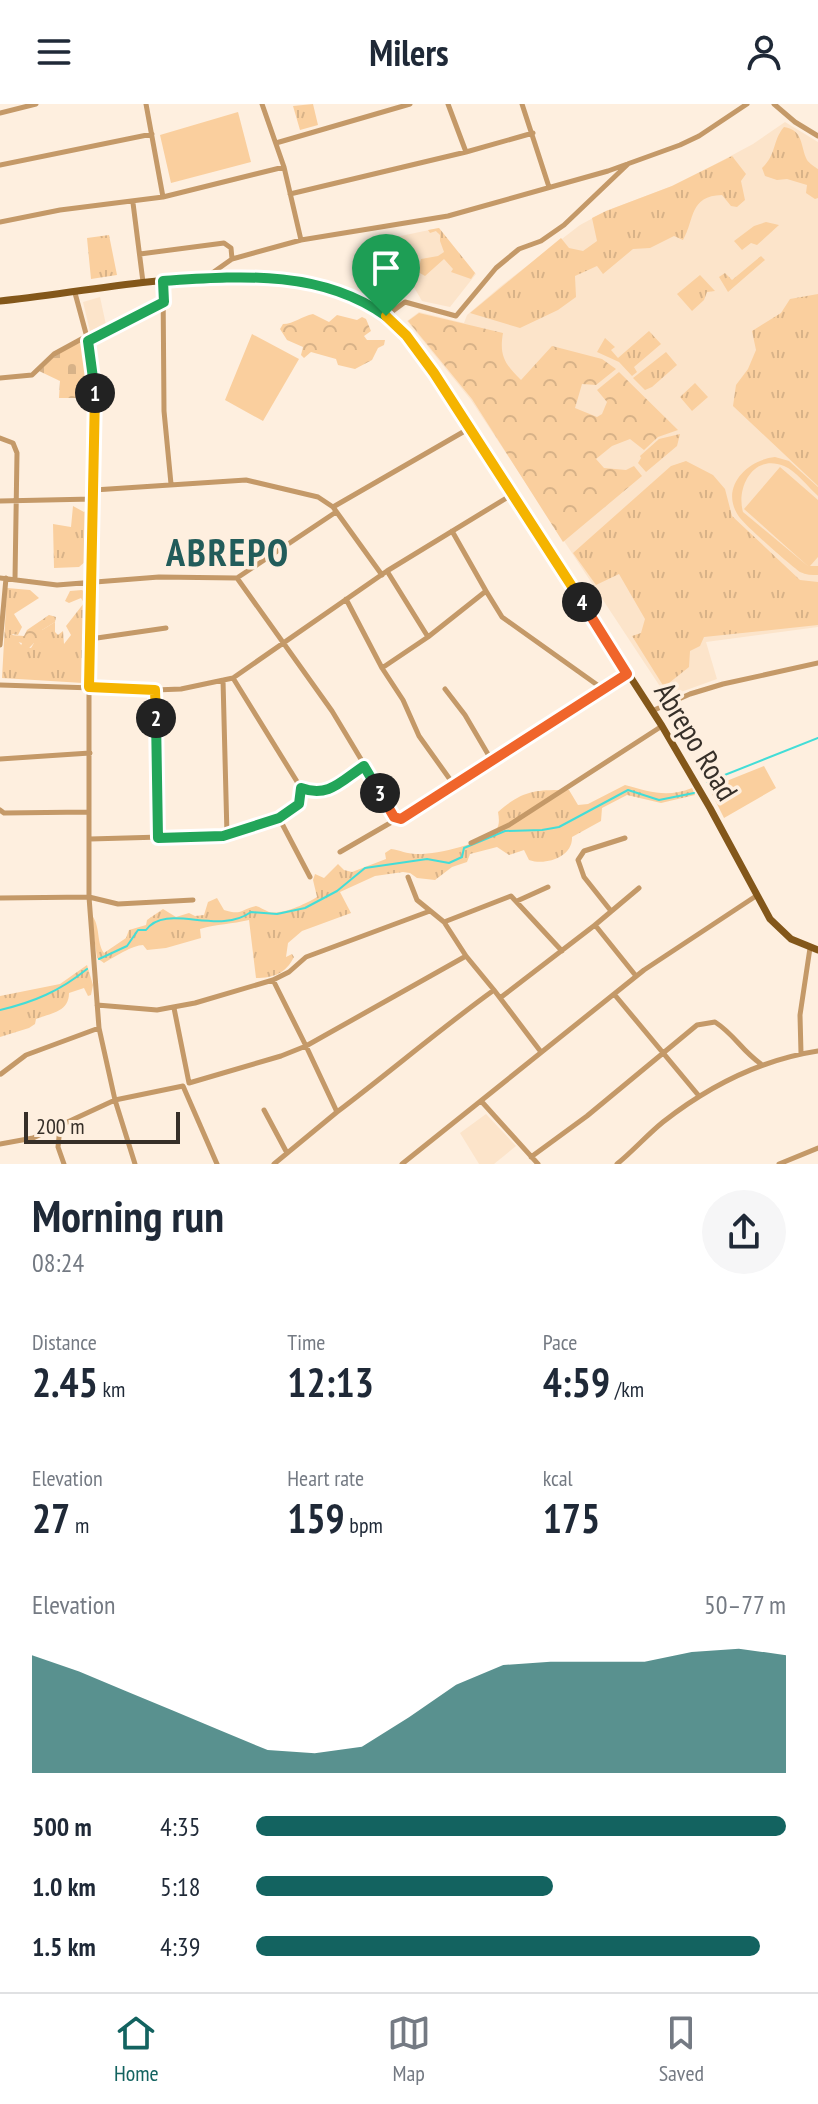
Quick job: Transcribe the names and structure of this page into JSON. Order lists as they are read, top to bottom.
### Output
{
  "streets": {
    "main road": ["Abrepo Road"]
  },
  "districts": ["ABREPO"],
  "scale_bar": "200 m",
  "page": {
    "header": "Milers",
    "pins": [
      "1",
      "4",
      "2",
      "3"
    ],
    "scale": "200 m",
    "heading": ["Morning run", "08:24"],
    "stats": [
      ["Distance", "2.45 km"],
      ["Time", "12:13"],
      ["Pace", "4:59 /km"],
      ["Elevation", "27 m"],
      ["Heart rate", "159 bpm"],
      ["kcal", "175"]
    ],
    "chart": ["Elevation", "50–77 m"],
    "list": [
      {
        "name": "500 m",
        "note": "4:35"
      },
      {
        "name": "1.0 km",
        "note": "5:18"
      },
      {
        "name": "1.5 km",
        "note": "4:39"
      }
    ],
    "tabs": ["Home", "Map", "Saved"]
  }
}
